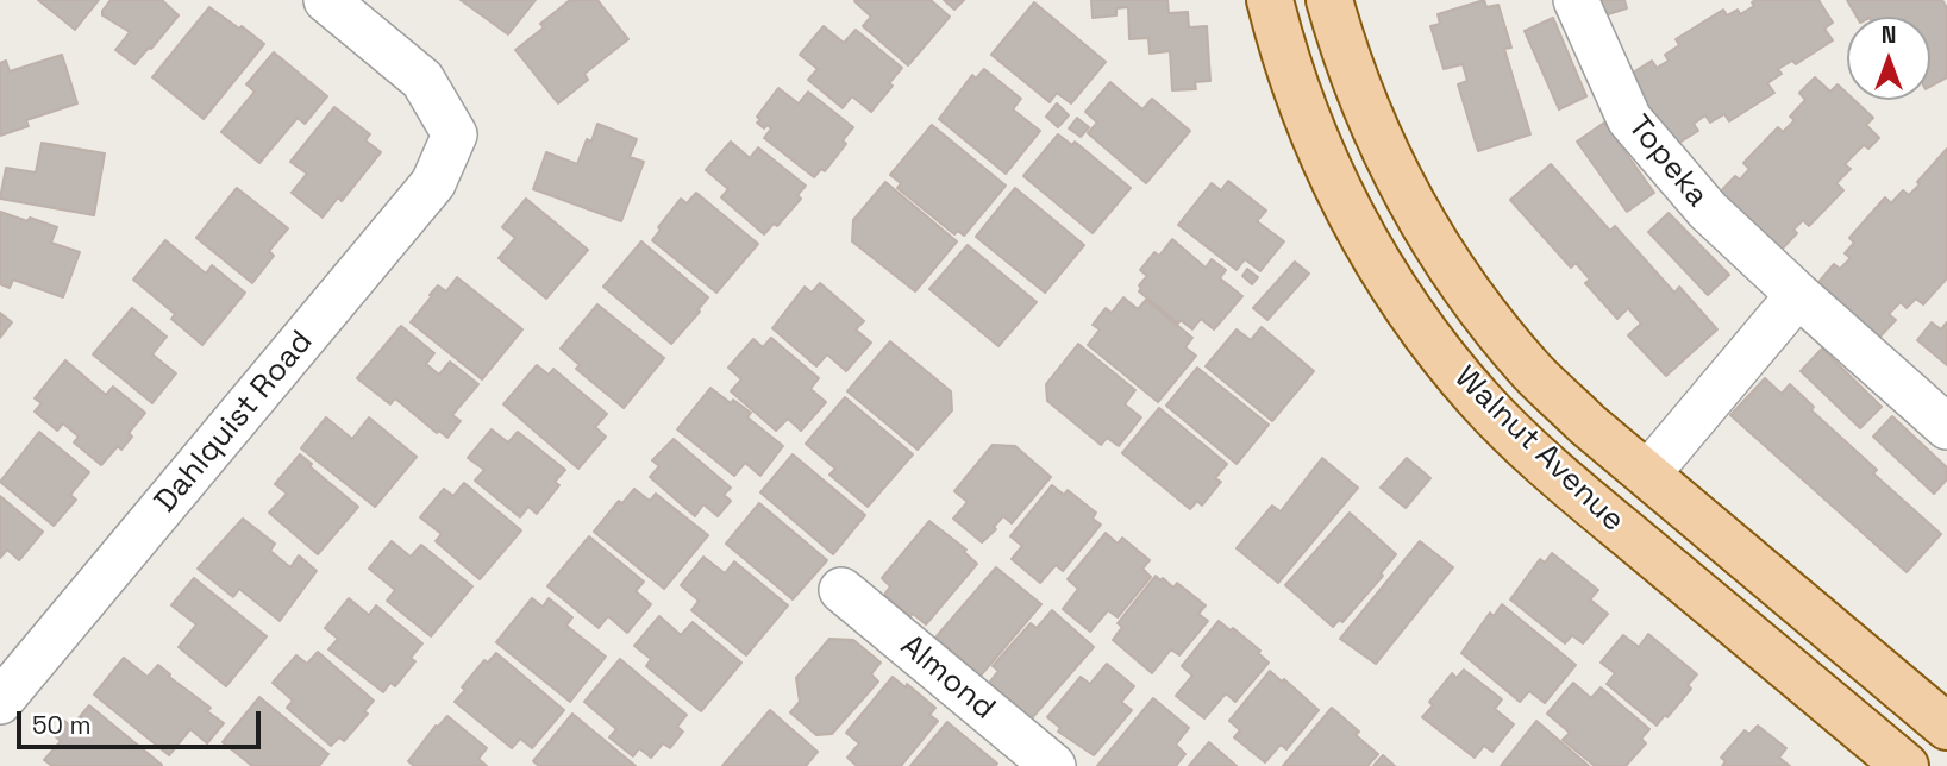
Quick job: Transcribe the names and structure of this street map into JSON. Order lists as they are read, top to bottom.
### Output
{
  "streets": {
    "main road": ["Walnut Avenue"],
    "street": ["Topeka", "Dahlquist Road", "Almond"]
  },
  "scale_bar": "50 m",
  "north": "top"
}
